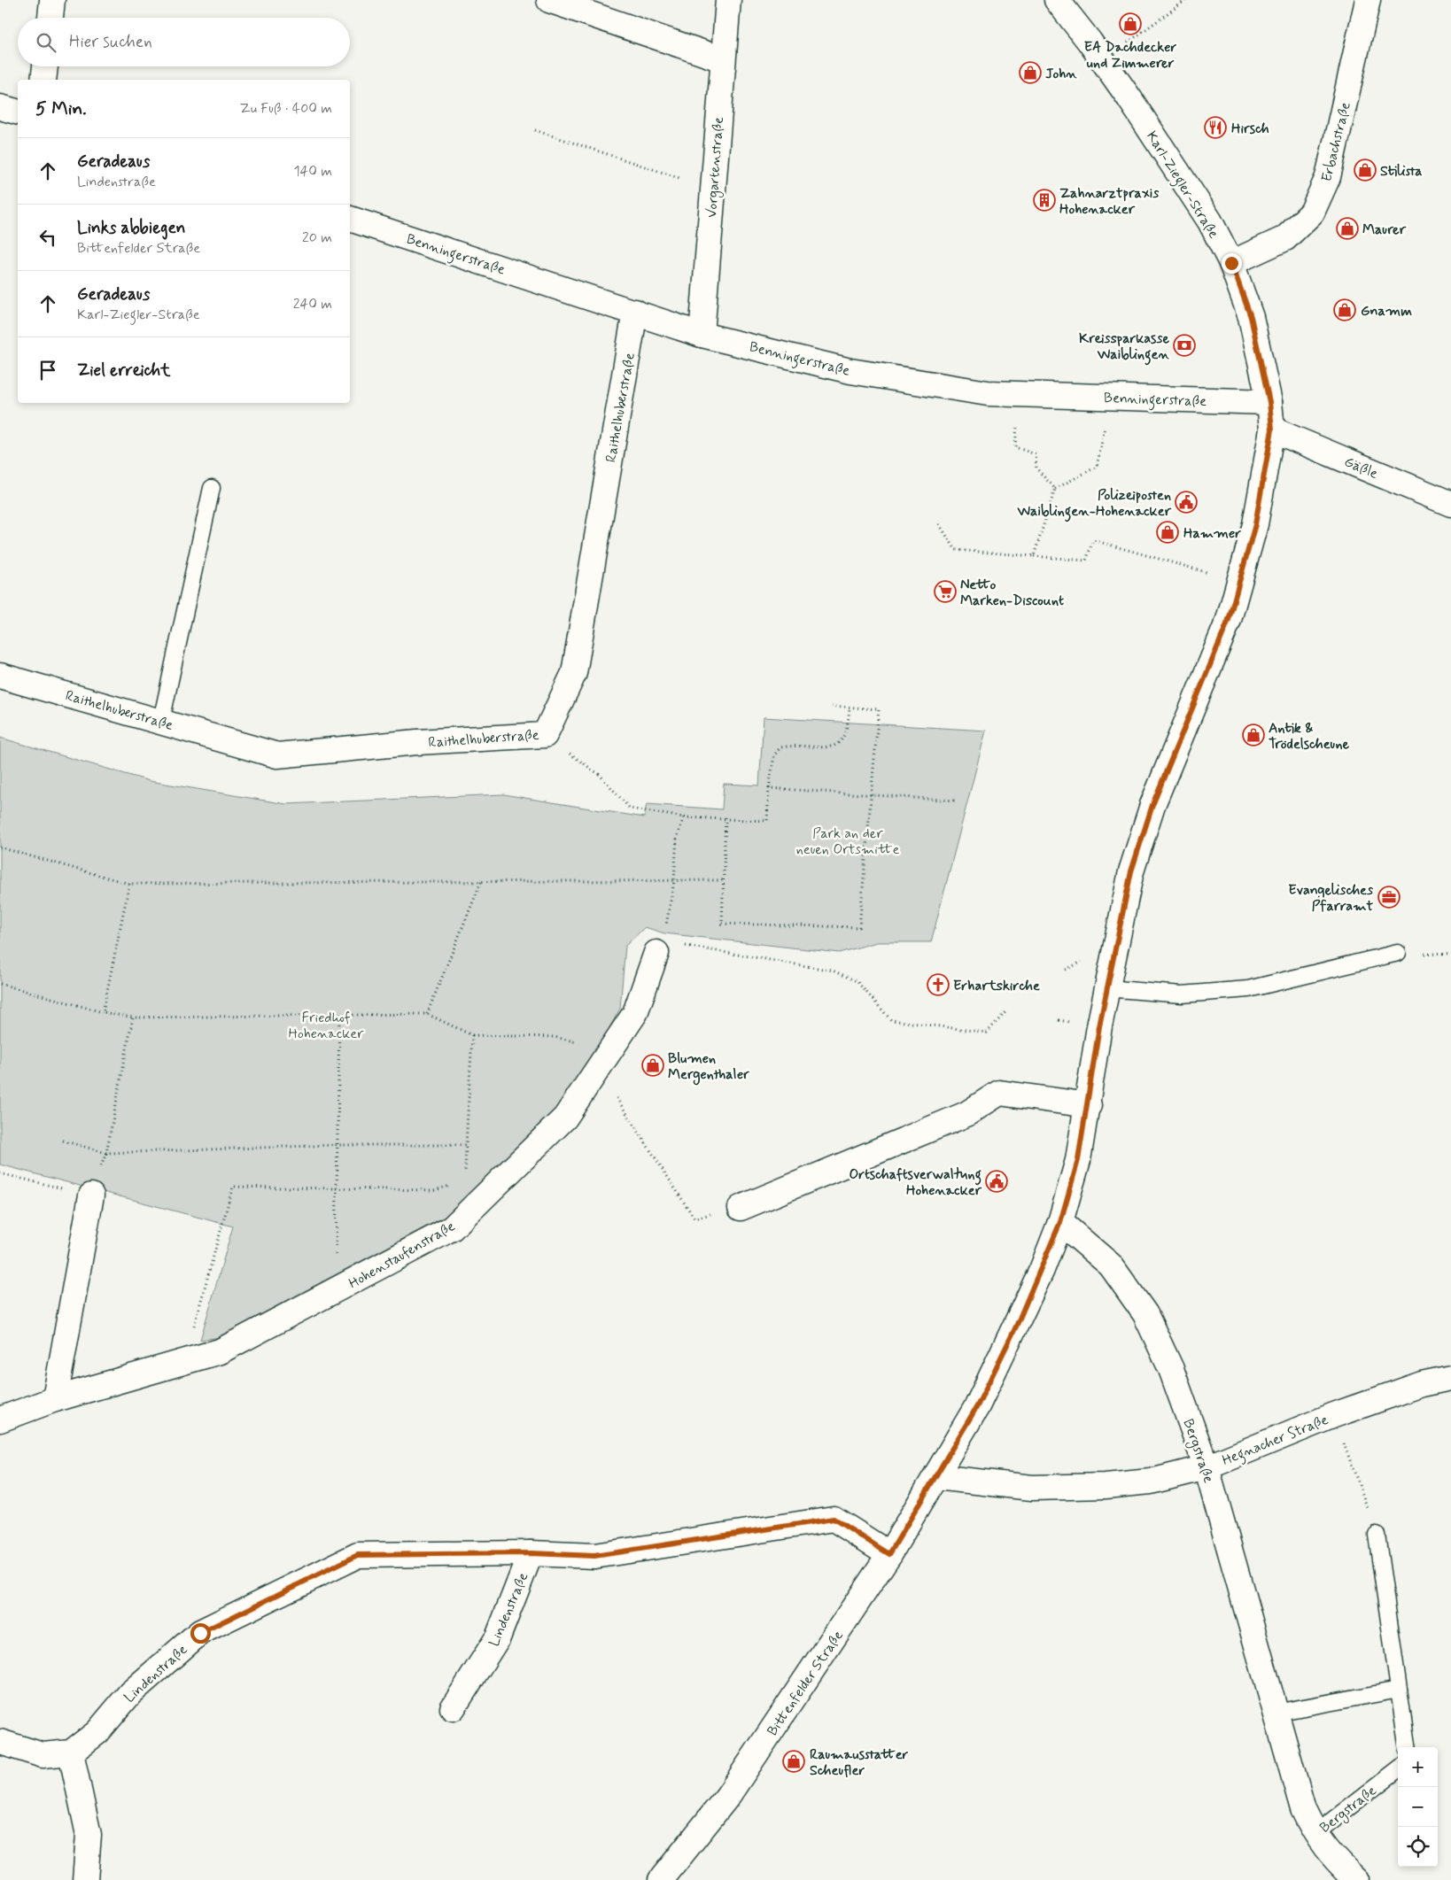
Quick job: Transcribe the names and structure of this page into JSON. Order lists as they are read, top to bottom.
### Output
{
  "streets": {
    "street": [
      "Erbachstraße",
      "Vorgartenstraße",
      "Karl-Ziegler-Straße",
      "Benningerstraße",
      "Raithelhuberstraße",
      "Gäßle",
      "Hohenstaufenstraße",
      "Hegnacher Straße",
      "Bergstraße",
      "Lindenstraße",
      "Bittenfelder Straße"
    ]
  },
  "crossings": [
    ["Erbachstraße", "Karl-Ziegler-Straße"],
    ["Vorgartenstraße", "Benningerstraße"],
    ["Karl-Ziegler-Straße", "Benningerstraße"],
    ["Karl-Ziegler-Straße", "Gäßle"],
    ["Karl-Ziegler-Straße", "Hegnacher Straße"],
    ["Karl-Ziegler-Straße", "Bergstraße"],
    ["Karl-Ziegler-Straße", "Bittenfelder Straße"],
    ["Benningerstraße", "Raithelhuberstraße"],
    ["Hegnacher Straße", "Bergstraße"],
    ["Hegnacher Straße", "Bittenfelder Straße"],
    ["Lindenstraße", "Bittenfelder Straße"]
  ],
  "parks": ["Park an der neuen Ortsmitte", "Friedhof Hohenacker"],
  "places": {
    "shop": [
      "EA Dachdecker und Zimmerer",
      "John",
      "Stilista",
      "Maurer",
      "Gnamm",
      "Hammer",
      "Antik & Trödelscheune",
      "Blumen Mergenthaler",
      "Raumausstatter Scheufler"
    ],
    "restaurant": ["Hirsch"],
    "building": ["Zahnarztpraxis Hohenacker"],
    "bank": ["Kreissparkasse Waiblingen"],
    "public building": ["Polizeiposten Waiblingen-Hohenacker", "Ortschaftsverwaltung Hohenacker"],
    "supermarket": ["Netto Marken-Discount"],
    "office": ["Evangelisches Pfarramt"],
    "church": ["Erhartskirche"]
  },
  "page": {
    "search": "Hier suchen",
    "heading": ["5 Min.", "Zu Fuß · 400 m"],
    "list": [
      ["Geradeaus", "Lindenstraße", "140 m"],
      ["Links abbiegen", "Bittenfelder Straße", "20 m"],
      ["Geradeaus", "Karl-Ziegler-Straße", "240 m"],
      "Ziel erreicht"
    ],
    "map_buttons": ["+", "−"]
  }
}
